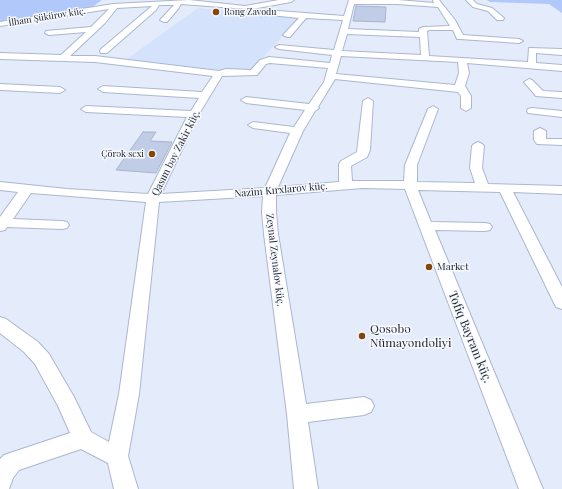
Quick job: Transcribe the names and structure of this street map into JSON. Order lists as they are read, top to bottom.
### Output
{
  "streets": {
    "street": [
      "İlham Şükürov küç.",
      "Qasım bəy Zakir küç.",
      "Nazim Kırxlarov küç.",
      "Zeynal Zeynalov küç.",
      "Tofiq Bayram küç."
    ]
  },
  "crossings": [
    ["Qasım bəy Zakir küç.", "Nazim Kırxlarov küç."],
    ["Nazim Kırxlarov küç.", "Zeynal Zeynalov küç."],
    ["Nazim Kırxlarov küç.", "Tofiq Bayram küç."]
  ],
  "places": [
    "Rəng Zavodu",
    "Çörək sexi",
    "Market",
    "Qəsəbə Nümayəndəliyi"
  ]
}
